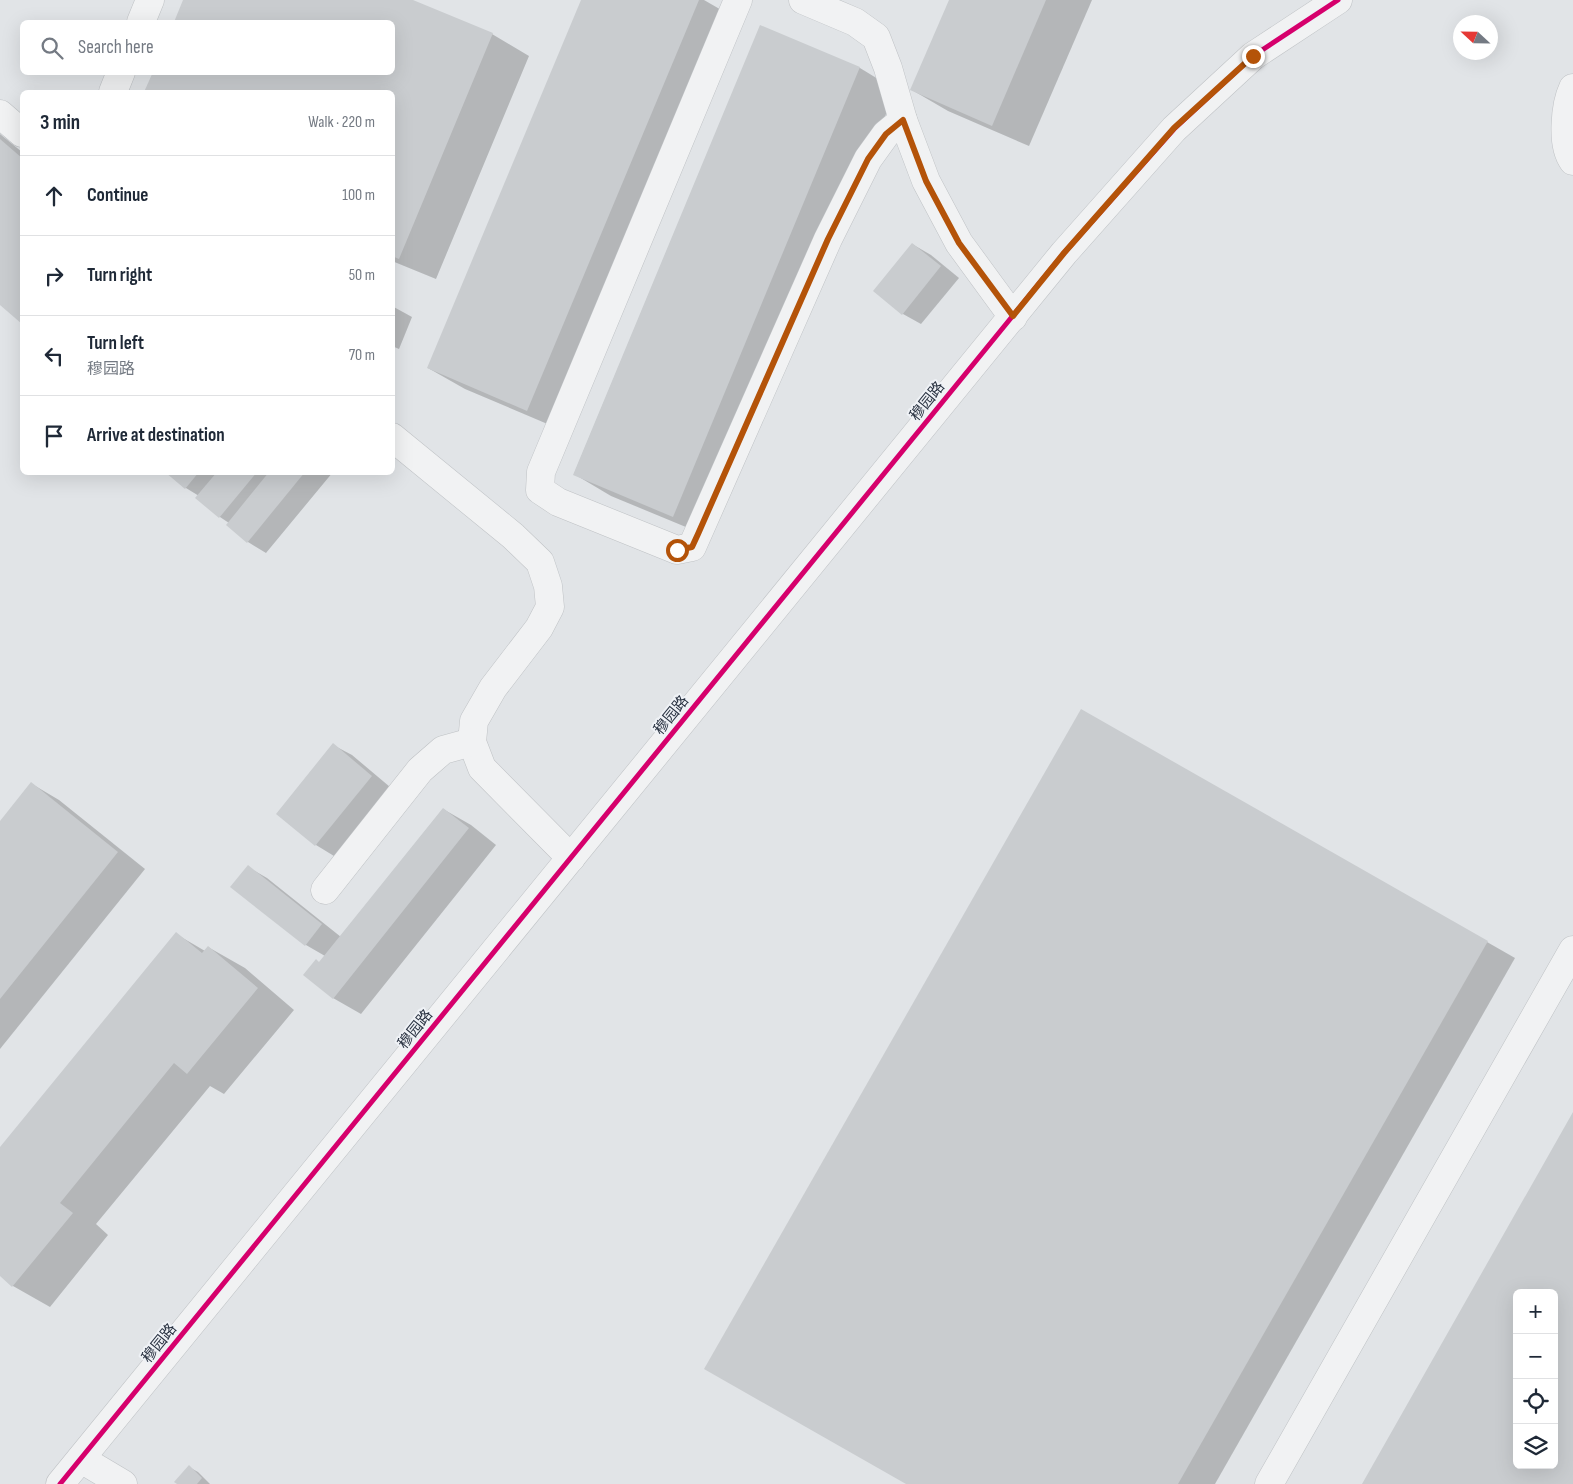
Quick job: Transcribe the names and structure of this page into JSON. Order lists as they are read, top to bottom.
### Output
{
  "streets": {
    "street": ["穆园路"]
  },
  "north": "left",
  "page": {
    "search": "Search here",
    "heading": ["3 min", "Walk · 220 m"],
    "list": [
      ["Continue", "100 m"],
      ["Turn right", "50 m"],
      ["Turn left", "穆园路", "70 m"],
      "Arrive at destination"
    ],
    "map_buttons": ["+", "−"]
  }
}
